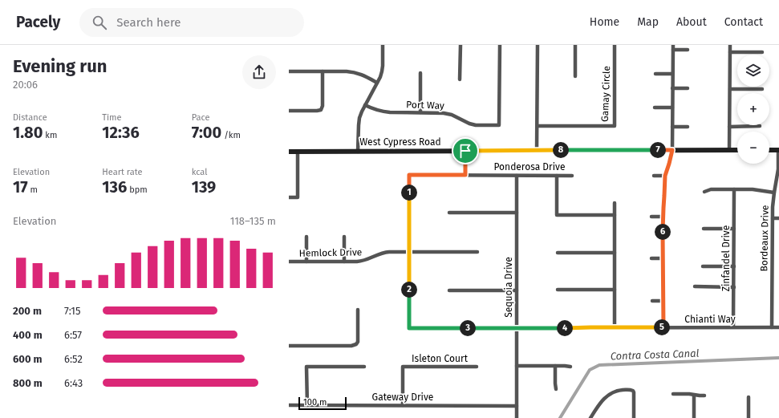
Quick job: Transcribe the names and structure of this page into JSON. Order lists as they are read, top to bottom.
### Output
{
  "streets": {
    "street": [
      "Gamay Circle",
      "Port Way",
      "West Cypress Road",
      "Ponderosa Drive",
      "Bordeaux Drive",
      "Hemlock Drive",
      "Zinfandel Drive",
      "Sequoia Drive",
      "Chianti Way",
      "Isleton Court",
      "Gateway Drive"
    ]
  },
  "crossings": [
    ["Ponderosa Drive", "Hemlock Drive"],
    ["Ponderosa Drive", "Sequoia Drive"],
    ["Ponderosa Drive", "Chianti Way"],
    ["Bordeaux Drive", "Chianti Way"],
    ["Hemlock Drive", "Chianti Way"],
    ["Zinfandel Drive", "Chianti Way"],
    ["Sequoia Drive", "Chianti Way"],
    ["Sequoia Drive", "Gateway Drive"],
    ["Isleton Court", "Gateway Drive"]
  ],
  "water": ["Contra Costa Canal"],
  "scale_bar": "100 m",
  "page": {
    "header": "Pacely",
    "search": "Search here",
    "nav": [
      "Home",
      "Map",
      "About",
      "Contact"
    ],
    "heading": ["Evening run", "20:06"],
    "map_buttons": ["+", "−"],
    "stats": [
      ["Distance", "1.80 km"],
      ["Time", "12:36"],
      ["Pace", "7:00 /km"],
      ["Elevation", "17 m"],
      ["Heart rate", "136 bpm"],
      ["kcal", "139"]
    ],
    "pins": [
      "7",
      "8",
      "1",
      "6",
      "2",
      "5",
      "3",
      "4"
    ],
    "chart": ["Elevation", "118–135 m"],
    "list": [
      {
        "name": "200 m",
        "note": "7:15"
      },
      {
        "name": "400 m",
        "note": "6:57"
      },
      {
        "name": "600 m",
        "note": "6:52"
      },
      {
        "name": "800 m",
        "note": "6:43"
      }
    ],
    "scale": "100 m"
  }
}
